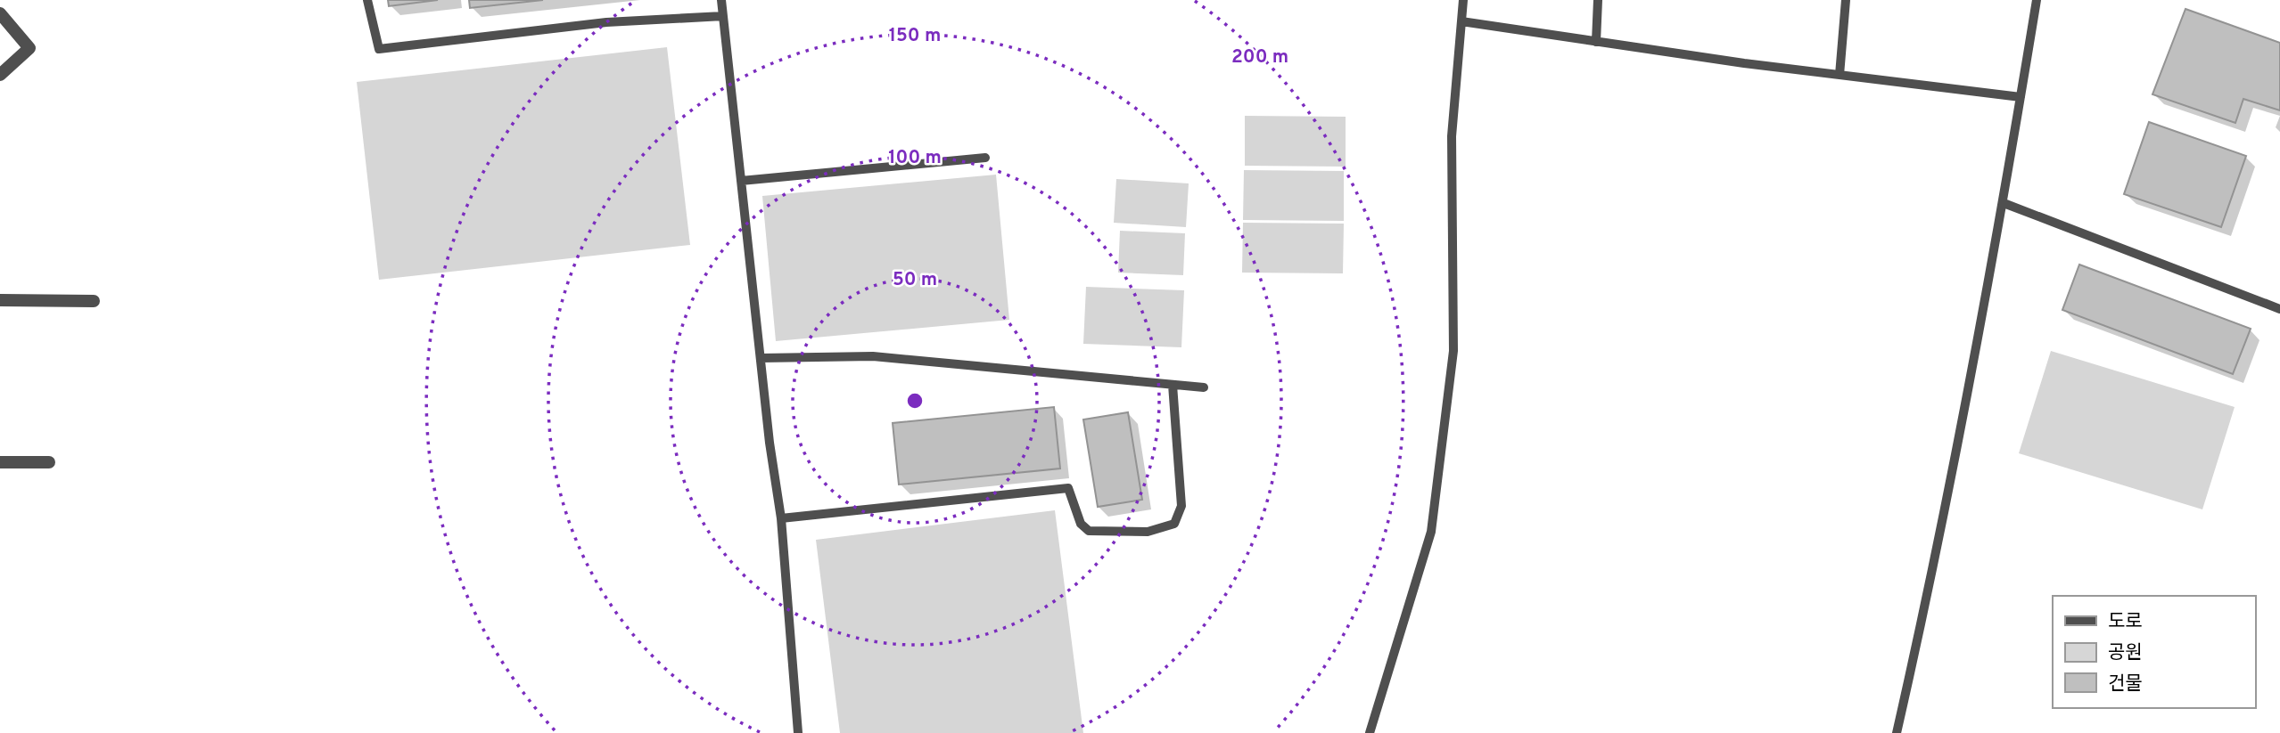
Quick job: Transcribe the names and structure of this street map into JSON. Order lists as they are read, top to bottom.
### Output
{
  "legend": ["도로", "공원", "건물"],
  "rings": [
    "150 m",
    "200 m",
    "100 m",
    "50 m"
  ]
}
